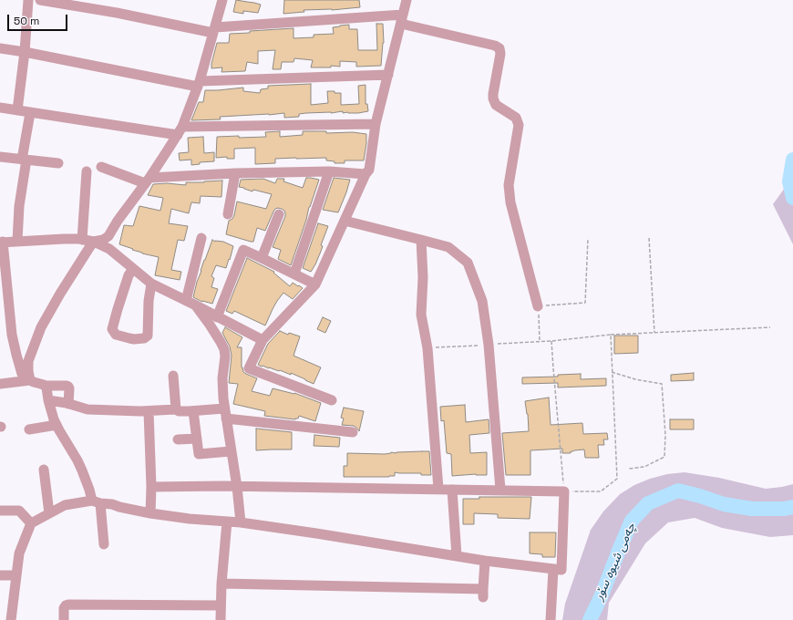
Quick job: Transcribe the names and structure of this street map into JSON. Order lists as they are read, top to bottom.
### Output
{
  "water": ["چەمی شیوە سۆر"],
  "scale_bar": "50 m"
}
